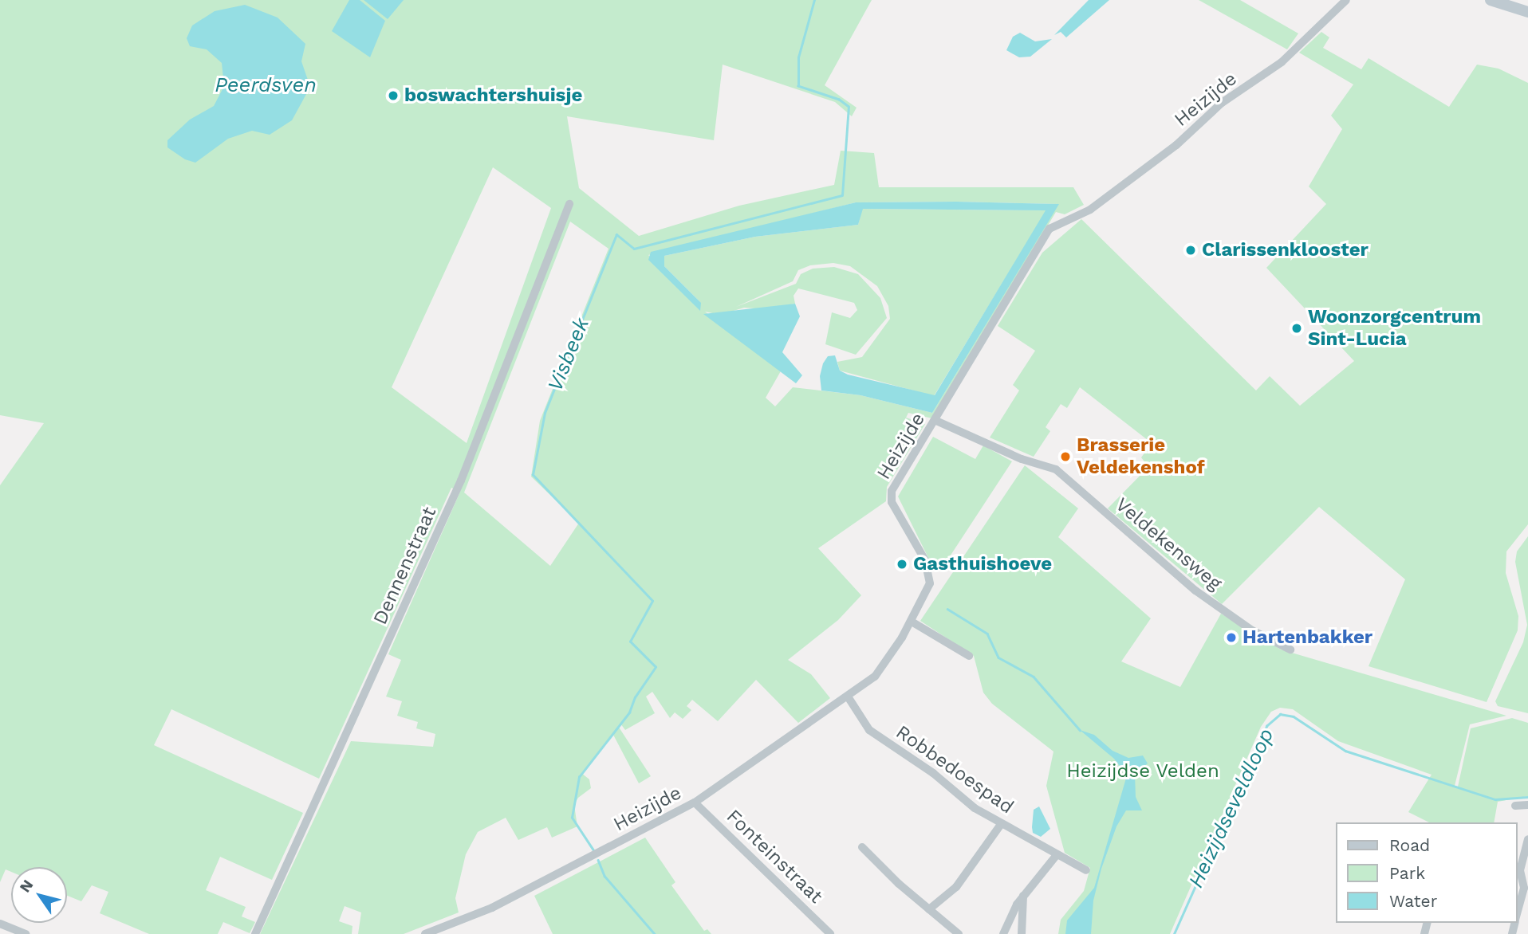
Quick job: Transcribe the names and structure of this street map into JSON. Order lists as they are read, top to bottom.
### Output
{
  "streets": {
    "street": [
      "Heizijde",
      "Veldekensweg",
      "Dennenstraat",
      "Robbedoespad",
      "Fonteinstraat"
    ]
  },
  "crossings": [
    ["Heizijde", "Veldekensweg"],
    ["Heizijde", "Robbedoespad"],
    ["Heizijde", "Fonteinstraat"]
  ],
  "water": ["Peerdsven", "Visbeek", "Heizijdseveldloop"],
  "parks": ["Heizijdse Velden"],
  "places": [
    "boswachtershuisje",
    "Clarissenklooster",
    "Woonzorgcentrum Sint-Lucia",
    "Brasserie Veldekenshof",
    "Gasthuishoeve",
    "Hartenbakker"
  ],
  "legend": ["Road", "Park", "Water"],
  "north": "top left"
}
